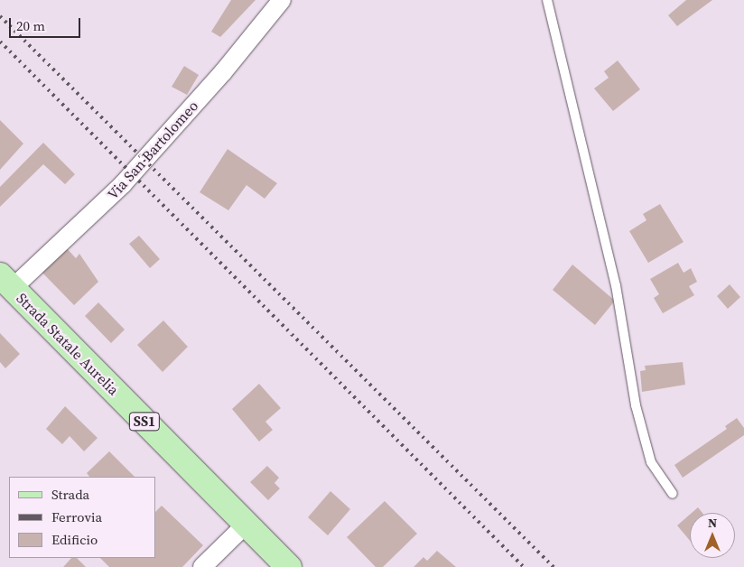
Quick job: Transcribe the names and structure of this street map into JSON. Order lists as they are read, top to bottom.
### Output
{
  "streets": {
    "main road": ["Strada Statale Aurelia", "SS1"],
    "street": ["Via San Bartolomeo"]
  },
  "crossings": [
    ["Via San Bartolomeo", "Strada Statale Aurelia"]
  ],
  "legend": ["Strada", "Ferrovia", "Edificio"],
  "scale_bar": "20 m",
  "north": "top"
}
